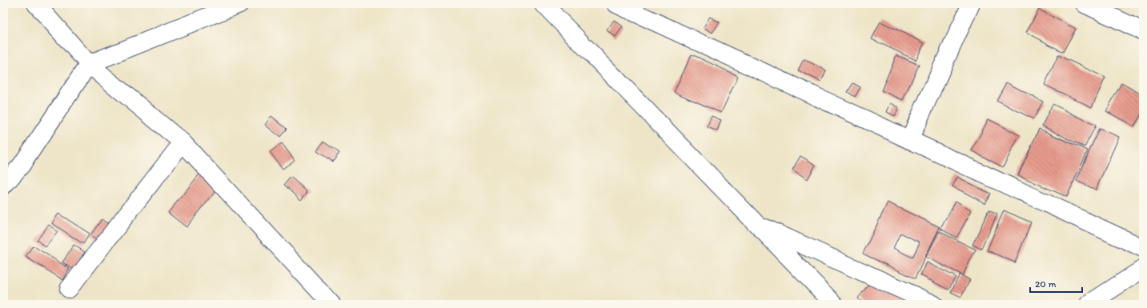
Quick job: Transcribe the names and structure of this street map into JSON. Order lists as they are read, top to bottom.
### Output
{
  "scale_bar": "20 m"
}
